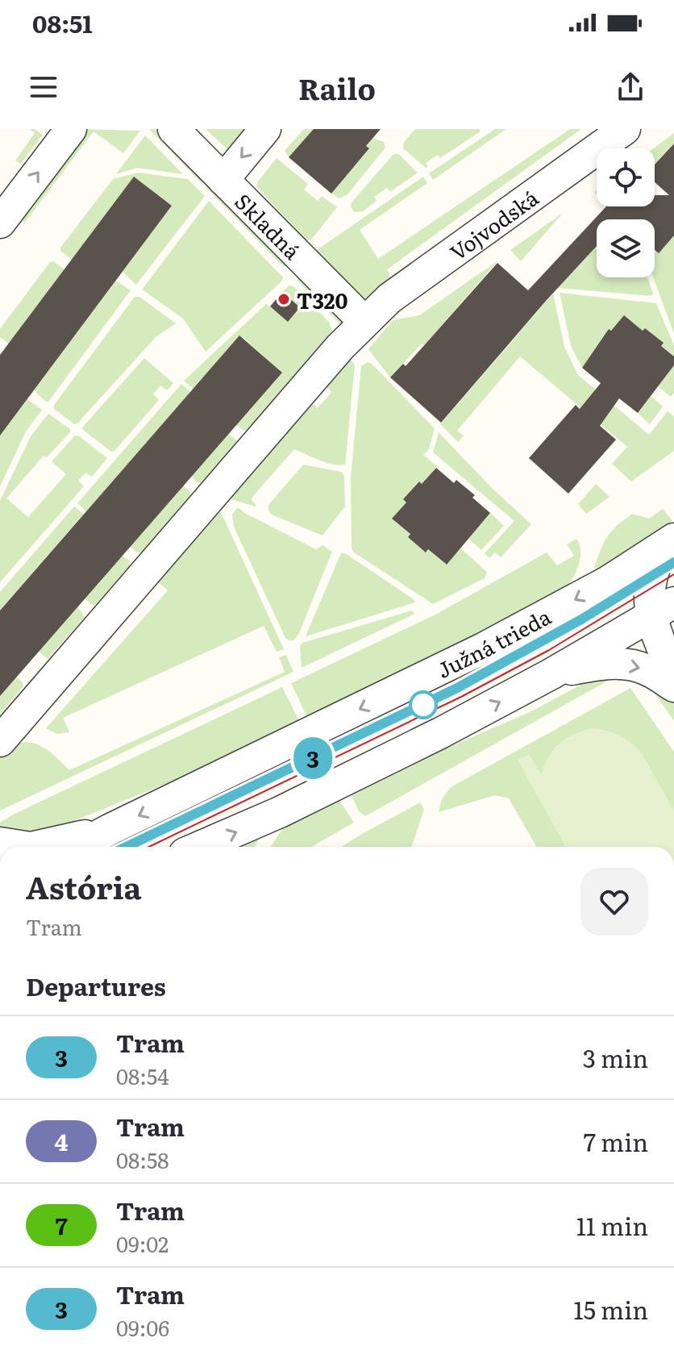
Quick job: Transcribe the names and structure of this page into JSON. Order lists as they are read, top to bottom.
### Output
{
  "streets": {
    "street": ["Vojvodská", "Skladná", "Južná trieda"]
  },
  "crossings": [
    ["Vojvodská", "Skladná"]
  ],
  "places": ["T320"],
  "lines": ["tram line 3"],
  "page": {
    "status": "08:51",
    "header": "Railo",
    "on_map": "3",
    "heading": [
      ["Astória", "Tram"],
      "Departures"
    ],
    "list": [
      {
        "mark": "3",
        "name": "Tram",
        "note": "08:54",
        "value": "3 min"
      },
      {
        "mark": "4",
        "name": "Tram",
        "note": "08:58",
        "value": "7 min"
      },
      {
        "mark": "7",
        "name": "Tram",
        "note": "09:02",
        "value": "11 min"
      },
      {
        "mark": "3",
        "name": "Tram",
        "note": "09:06",
        "value": "15 min"
      }
    ]
  }
}
